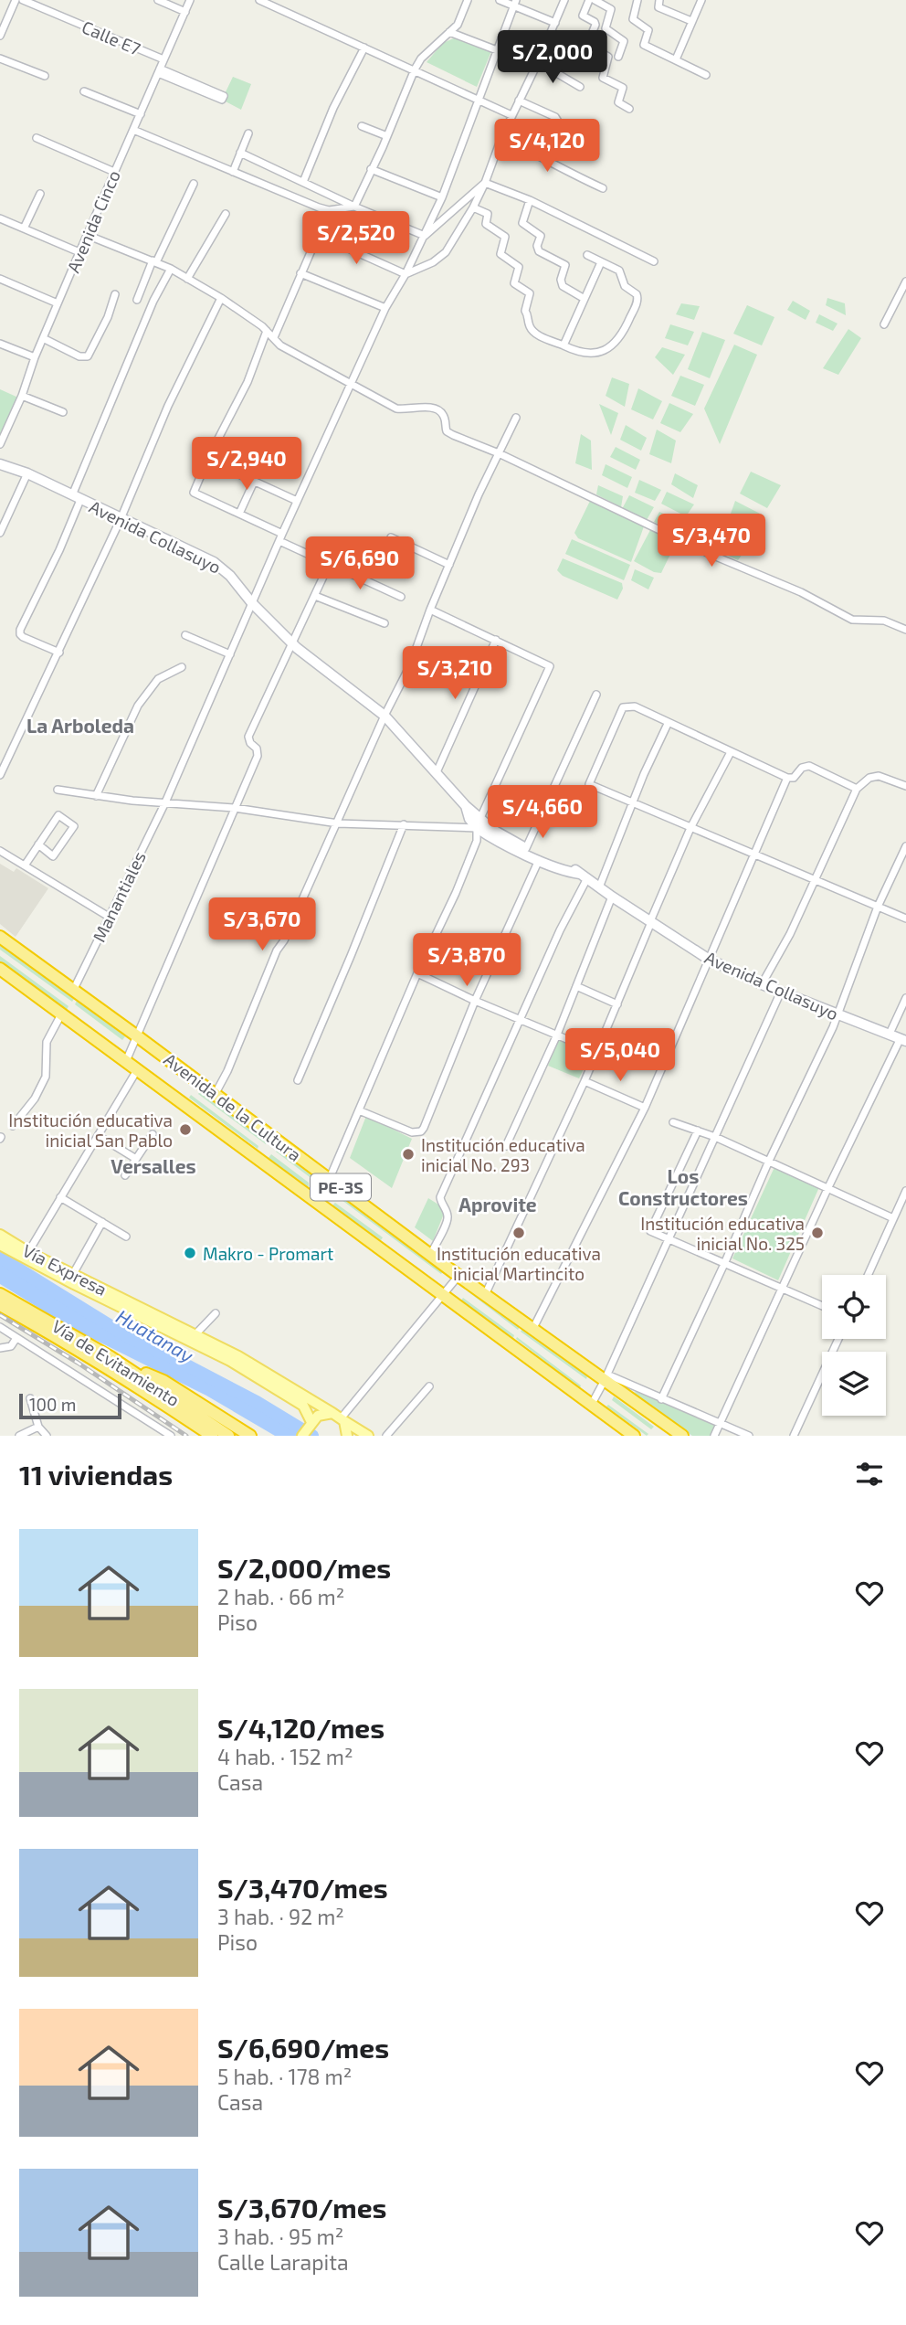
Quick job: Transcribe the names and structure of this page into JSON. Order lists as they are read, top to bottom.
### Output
{
  "streets": {
    "highway": ["Avenida de la Cultura", "PE-3S", "Vía de Evitamiento"],
    "main road": ["Vía Expresa"],
    "street": [
      "Calle E7",
      "Avenida Cinco",
      "Avenida Collasuyo",
      "Manantiales"
    ]
  },
  "crossings": [
    ["Calle E7", "Avenida Cinco"],
    ["Avenida Collasuyo", "Manantiales"],
    ["Manantiales", "Avenida de la Cultura"]
  ],
  "districts": [
    "La Arboleda",
    "Versalles",
    "Los Constructores",
    "Aprovite"
  ],
  "water": ["Huatanay"],
  "places": [
    "Institución educativa inicial San Pablo",
    "Institución educativa inicial No. 293",
    "Institución educativa inicial Martincito",
    "Institución educativa inicial No. 325",
    "Makro - Promart"
  ],
  "scale_bar": "100 m",
  "page": {
    "price": [
      "S/2,000",
      "S/4,120",
      "S/2,520",
      "S/2,940",
      "S/3,470",
      "S/6,690",
      "S/3,210",
      "S/4,660",
      "S/3,670",
      "S/3,870",
      "S/5,040"
    ],
    "scale": "100 m",
    "heading": "11 viviendas",
    "list": [
      {
        "name": "S/2,000/mes",
        "note": "2 hab. · 66 m² · Piso"
      },
      {
        "name": "S/4,120/mes",
        "note": "4 hab. · 152 m² · Casa"
      },
      {
        "name": "S/3,470/mes",
        "note": "3 hab. · 92 m² · Piso"
      },
      {
        "name": "S/6,690/mes",
        "note": "5 hab. · 178 m² · Casa"
      },
      {
        "name": "S/3,670/mes",
        "note": "3 hab. · 95 m² · Calle Larapita"
      }
    ]
  }
}
